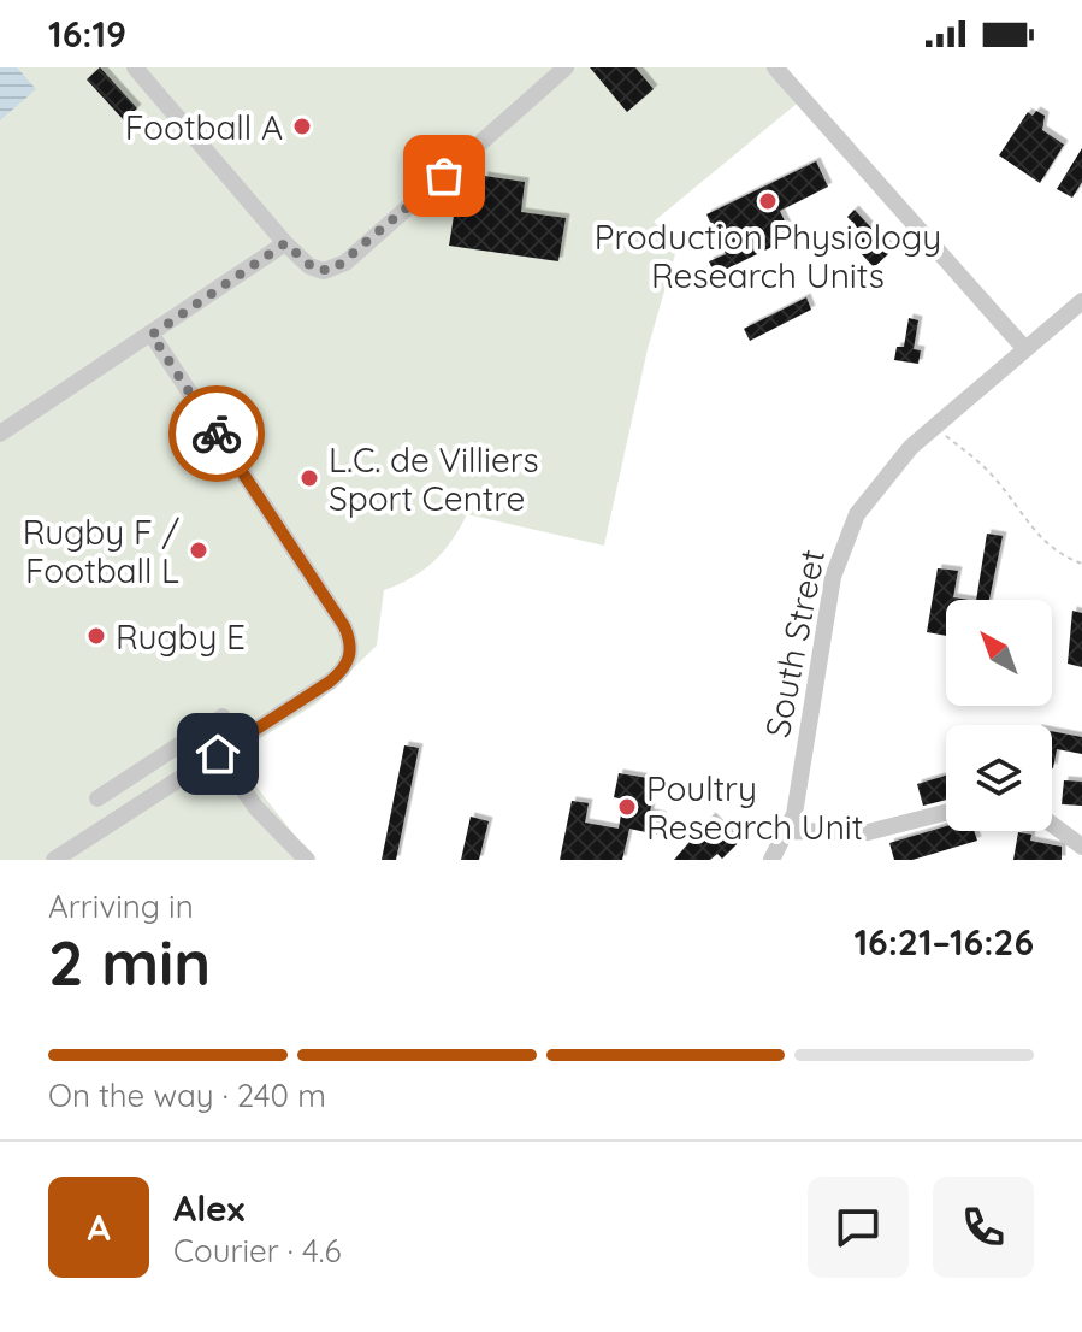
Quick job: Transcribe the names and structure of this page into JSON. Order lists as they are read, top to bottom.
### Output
{
  "streets": {
    "street": ["South Street"]
  },
  "places": [
    "Football A",
    "Production Physiology Research Units",
    "L.C. de Villiers Sport Centre",
    "Rugby F / Football L",
    "Rugby E",
    "Poultry Research Unit"
  ],
  "north": "top left",
  "page": {
    "status": "16:19",
    "heading": ["2 min", "Arriving in", "16:21–16:26"],
    "panel": ["Alex", "Courier · 4.6"],
    "bar": "On the way · 240 m",
    "round": "A"
  }
}
